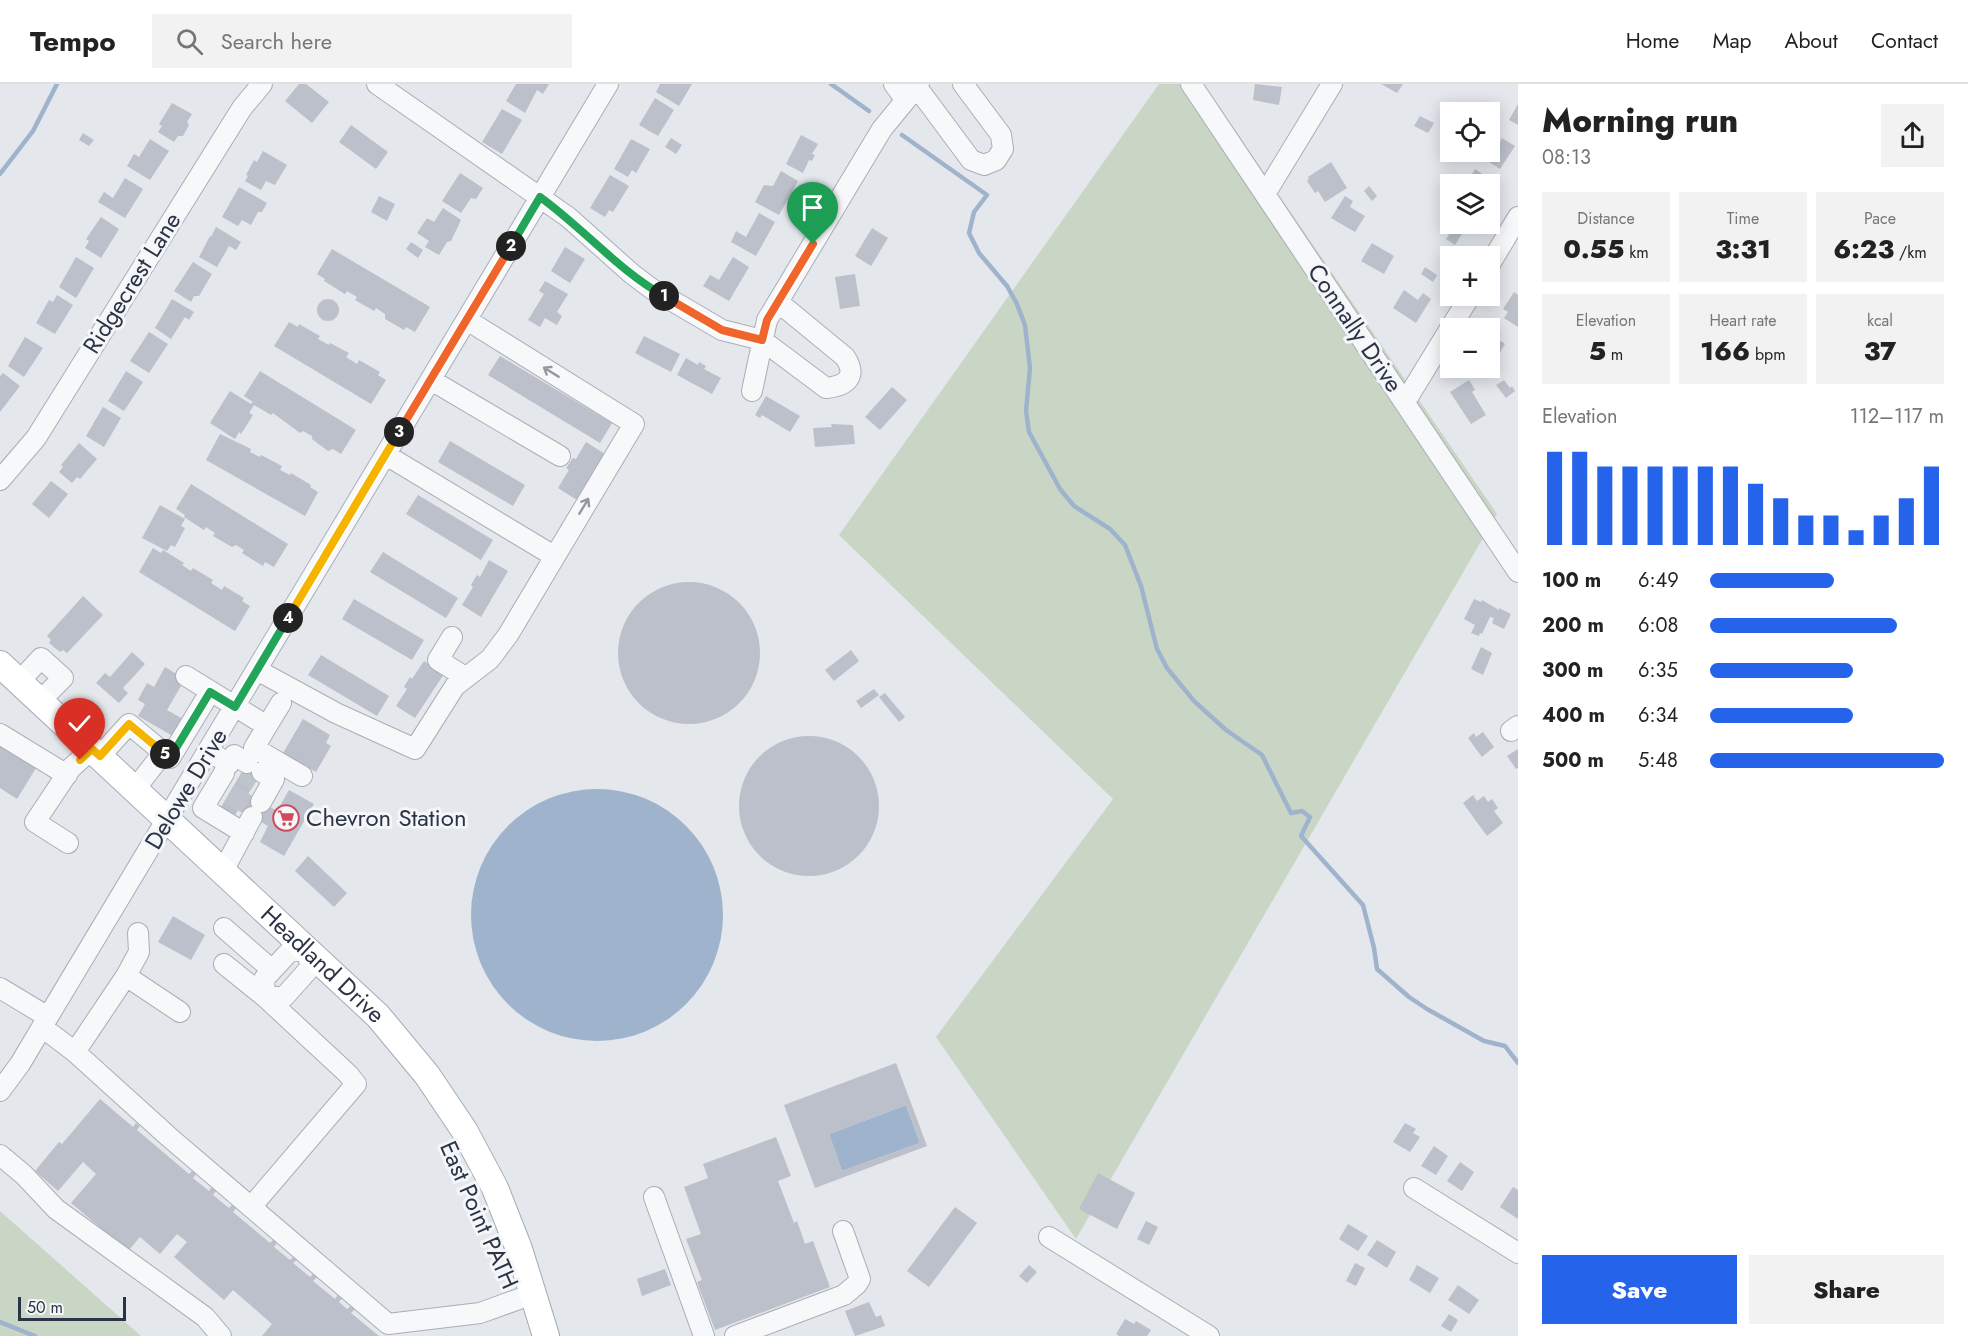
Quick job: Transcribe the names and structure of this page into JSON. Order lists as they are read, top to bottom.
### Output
{
  "streets": {
    "main road": ["Headland Drive"],
    "street": ["Ridgecrest Lane", "Connally Drive", "Delowe Drive"],
    "path": ["East Point PATH"]
  },
  "crossings": [
    ["Delowe Drive", "Headland Drive"]
  ],
  "places": {
    "supermarket": ["Chevron Station"]
  },
  "scale_bar": "50 m",
  "page": {
    "header": "Tempo",
    "search": "Search here",
    "nav": [
      "Home",
      "Map",
      "About",
      "Contact"
    ],
    "heading": ["Morning run", "08:13"],
    "map_buttons": ["+", "−"],
    "stats": [
      ["Distance", "0.55 km"],
      ["Time", "3:31"],
      ["Pace", "6:23 /km"],
      ["Elevation", "5 m"],
      ["Heart rate", "166 bpm"],
      ["kcal", "37"]
    ],
    "pins": [
      "2",
      "1",
      "3",
      "4",
      "5"
    ],
    "chart": ["Elevation", "112–117 m"],
    "list": [
      {
        "name": "100 m",
        "note": "6:49"
      },
      {
        "name": "200 m",
        "note": "6:08"
      },
      {
        "name": "300 m",
        "note": "6:35"
      },
      {
        "name": "400 m",
        "note": "6:34"
      },
      {
        "name": "500 m",
        "note": "5:48"
      }
    ],
    "buttons": ["Save", "Share"],
    "scale": "50 m"
  }
}
